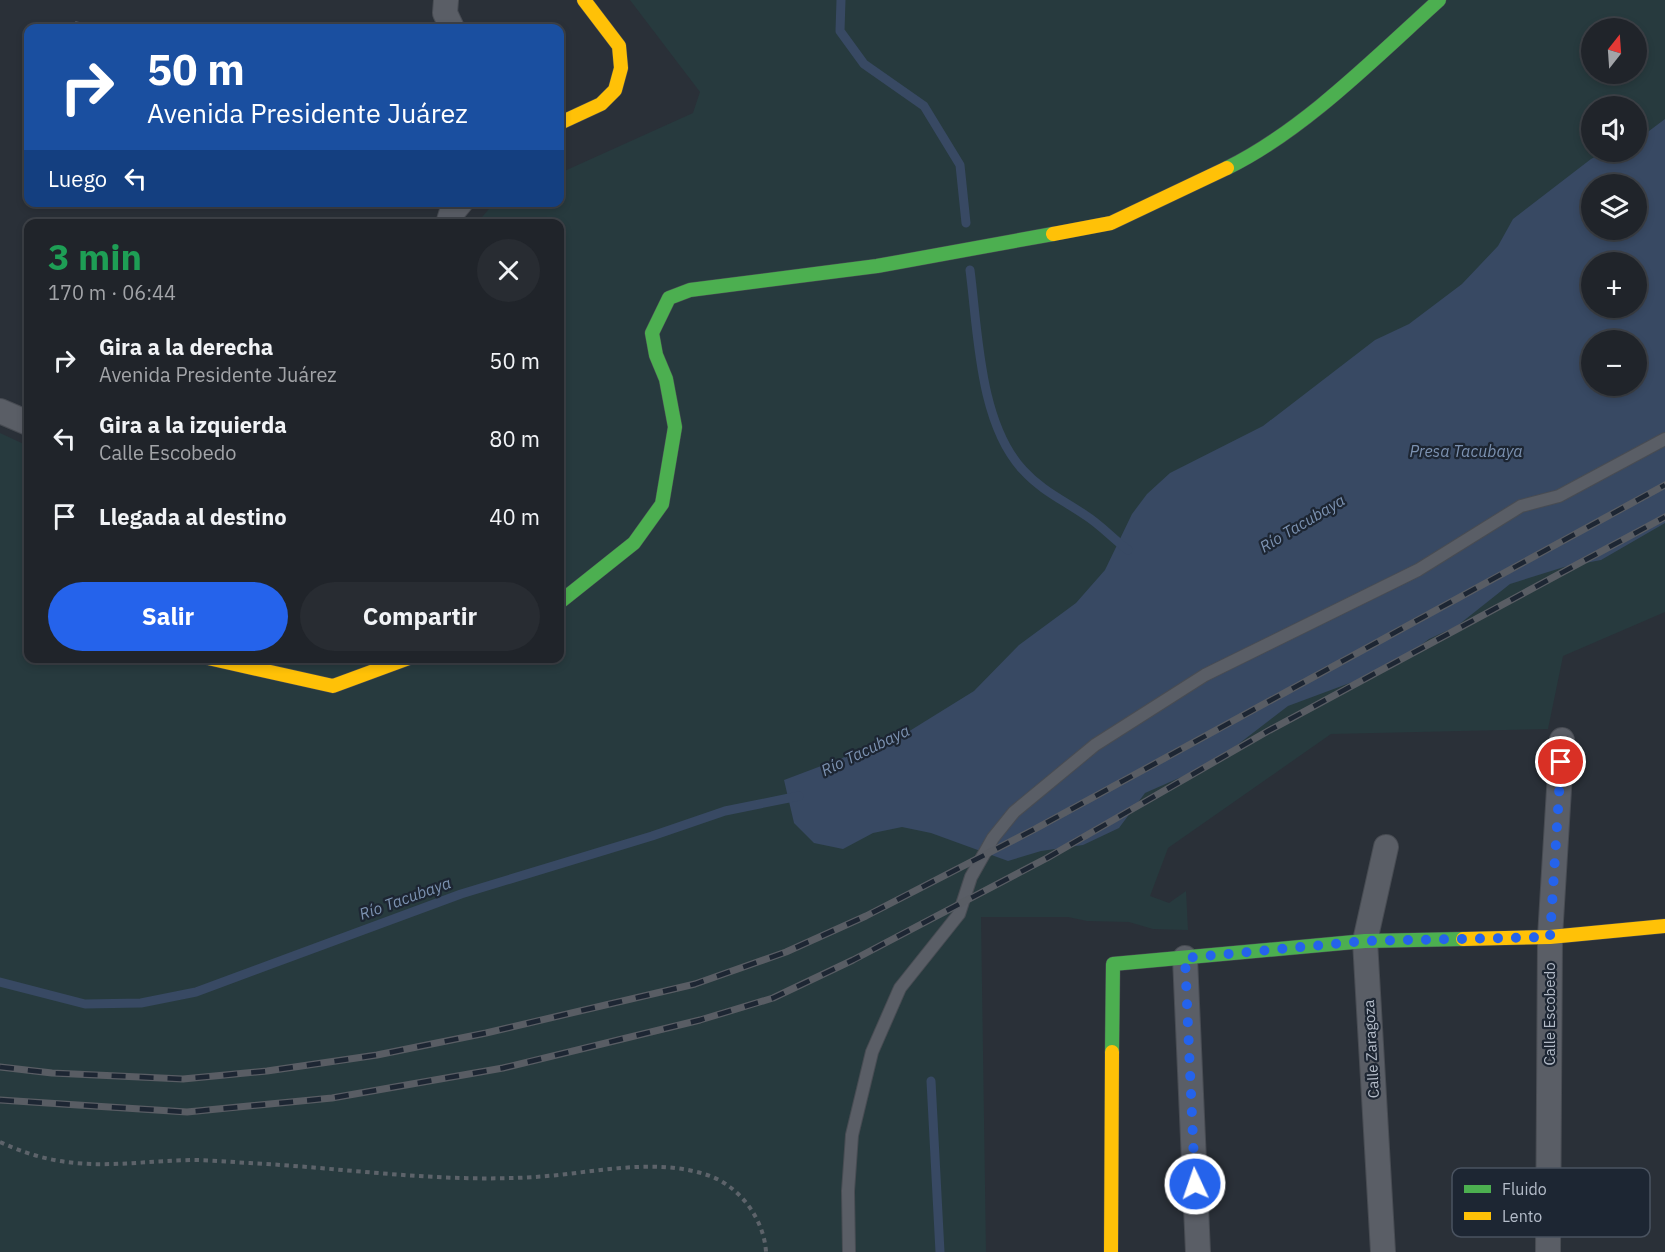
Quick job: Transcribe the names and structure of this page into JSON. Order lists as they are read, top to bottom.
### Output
{
  "streets": {
    "street": ["Calle Escobedo", "Calle Zaragoza"]
  },
  "water": ["Presa Tacubaya", "Río Tacubaya"],
  "legend": ["Fluido", "Lento"],
  "north": "top",
  "page": {
    "map_buttons": ["+", "−"],
    "turn": ["50 m", "Avenida Presidente Juárez"],
    "then": "Luego",
    "heading": ["3 min", "170 m · 06:44"],
    "list": [
      {
        "name": "Gira a la derecha",
        "note": "Avenida Presidente Juárez",
        "value": "50 m"
      },
      {
        "name": "Gira a la izquierda",
        "note": "Calle Escobedo",
        "value": "80 m"
      },
      {
        "name": "Llegada al destino",
        "value": "40 m"
      }
    ],
    "buttons": ["Salir", "Compartir"]
  }
}
